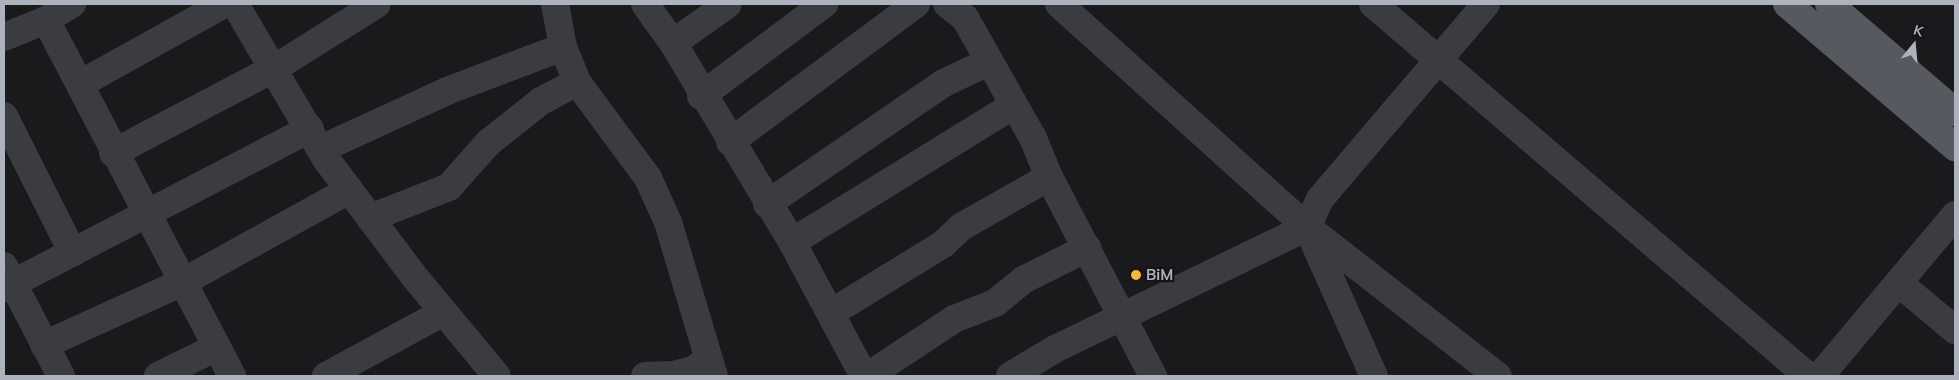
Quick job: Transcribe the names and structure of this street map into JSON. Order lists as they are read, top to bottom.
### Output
{
  "places": ["BiM"],
  "north": "top"
}
